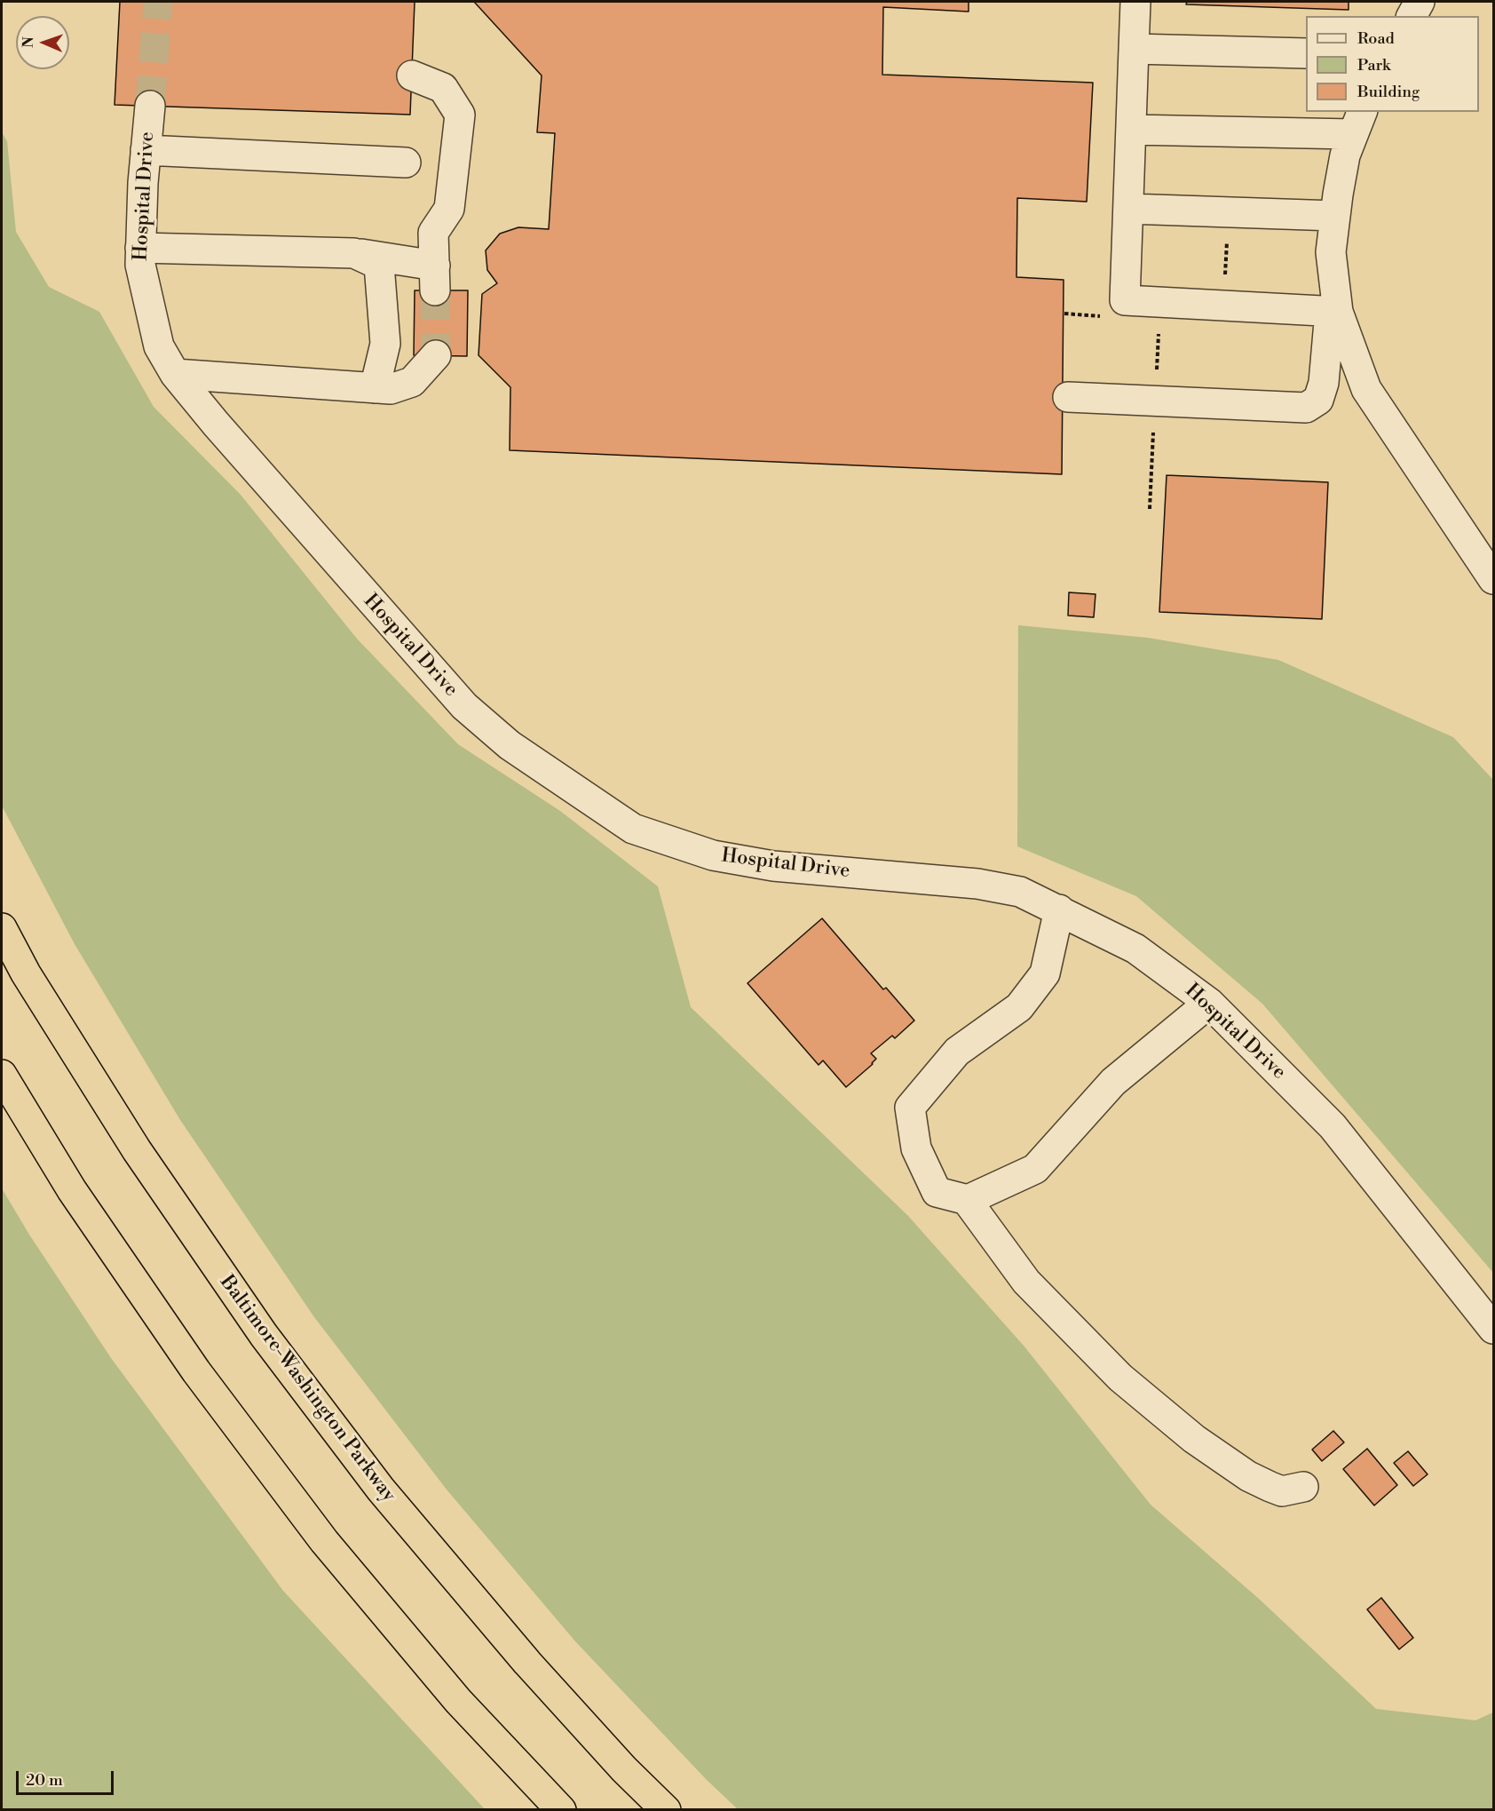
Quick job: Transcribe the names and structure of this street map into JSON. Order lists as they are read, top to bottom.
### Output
{
  "streets": {
    "highway": ["Baltimore-Washington Parkway"],
    "street": ["Hospital Drive"]
  },
  "legend": ["Road", "Park", "Building"],
  "scale_bar": "20 m",
  "north": "left"
}
